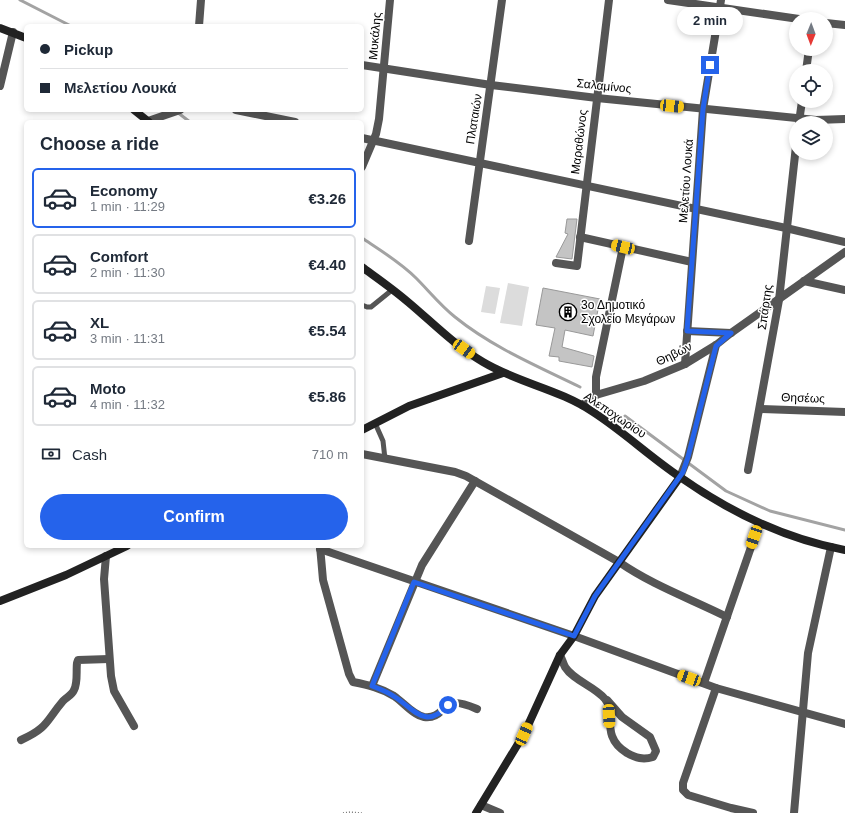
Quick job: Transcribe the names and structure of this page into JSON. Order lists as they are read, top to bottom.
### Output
{
  "streets": {
    "street": [
      "Μυκάλης",
      "Σαλαμίνος",
      "Πλαταιών",
      "Μαραθώνος",
      "Μελετίου Λουκά",
      "Σπάρτης",
      "Θηβών",
      "Θησέως",
      "Αλεποχωρίου"
    ]
  },
  "crossings": [
    ["Μυκάλης", "Σαλαμίνος"],
    ["Σαλαμίνος", "Πλαταιών"],
    ["Σαλαμίνος", "Μαραθώνος"],
    ["Σαλαμίνος", "Μελετίου Λουκά"],
    ["Μελετίου Λουκά", "Θηβών"],
    ["Σπάρτης", "Θηβών"],
    ["Σπάρτης", "Θησέως"],
    ["Θηβών", "Αλεποχωρίου"]
  ],
  "places": {
    "building": ["3ο Δημοτικό Σχολείο Μεγάρων"]
  },
  "north": "bottom",
  "page": {
    "bubble": "2 min",
    "banner": ["Pickup", "Μελετίου Λουκά"],
    "heading": "Choose a ride",
    "list": [
      {
        "name": "Economy",
        "note": "1 min · 11:29",
        "value": "€3.26"
      },
      {
        "name": "Comfort",
        "note": "2 min · 11:30",
        "value": "€4.40"
      },
      {
        "name": "XL",
        "note": "3 min · 11:31",
        "value": "€5.54"
      },
      {
        "name": "Moto",
        "note": "4 min · 11:32",
        "value": "€5.86"
      }
    ],
    "pay": ["Cash", "710 m"],
    "buttons": "Confirm"
  }
}
